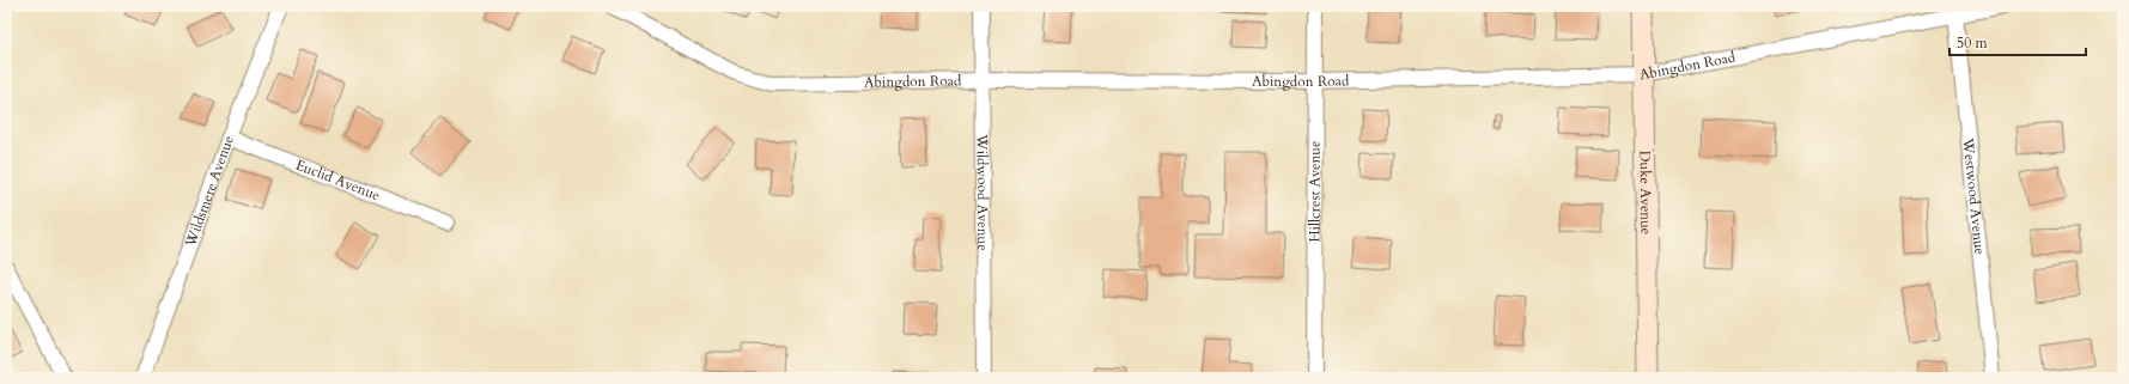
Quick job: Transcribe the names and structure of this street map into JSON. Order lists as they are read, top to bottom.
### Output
{
  "streets": {
    "street": [
      "Abingdon Road",
      "Euclid Avenue",
      "Wildsmere Avenue",
      "Hillcrest Avenue",
      "Wildwood Avenue",
      "Duke Avenue",
      "Westwood Avenue"
    ]
  },
  "crossings": [
    ["Abingdon Road", "Hillcrest Avenue"],
    ["Abingdon Road", "Wildwood Avenue"],
    ["Abingdon Road", "Duke Avenue"],
    ["Abingdon Road", "Westwood Avenue"],
    ["Euclid Avenue", "Wildsmere Avenue"]
  ],
  "scale_bar": "50 m"
}
